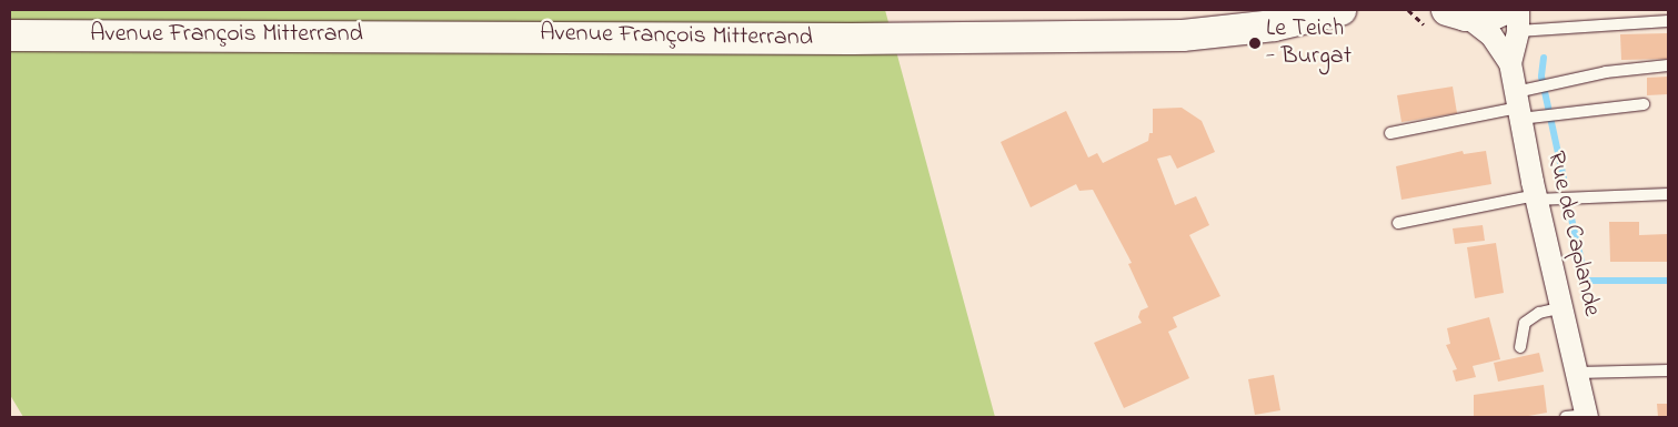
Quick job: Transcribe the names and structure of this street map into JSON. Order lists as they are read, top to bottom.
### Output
{
  "streets": {
    "main road": ["Avenue François Mitterrand"],
    "street": ["Rue de Caplande"]
  },
  "places": ["Le Teich - Burgat"]
}
